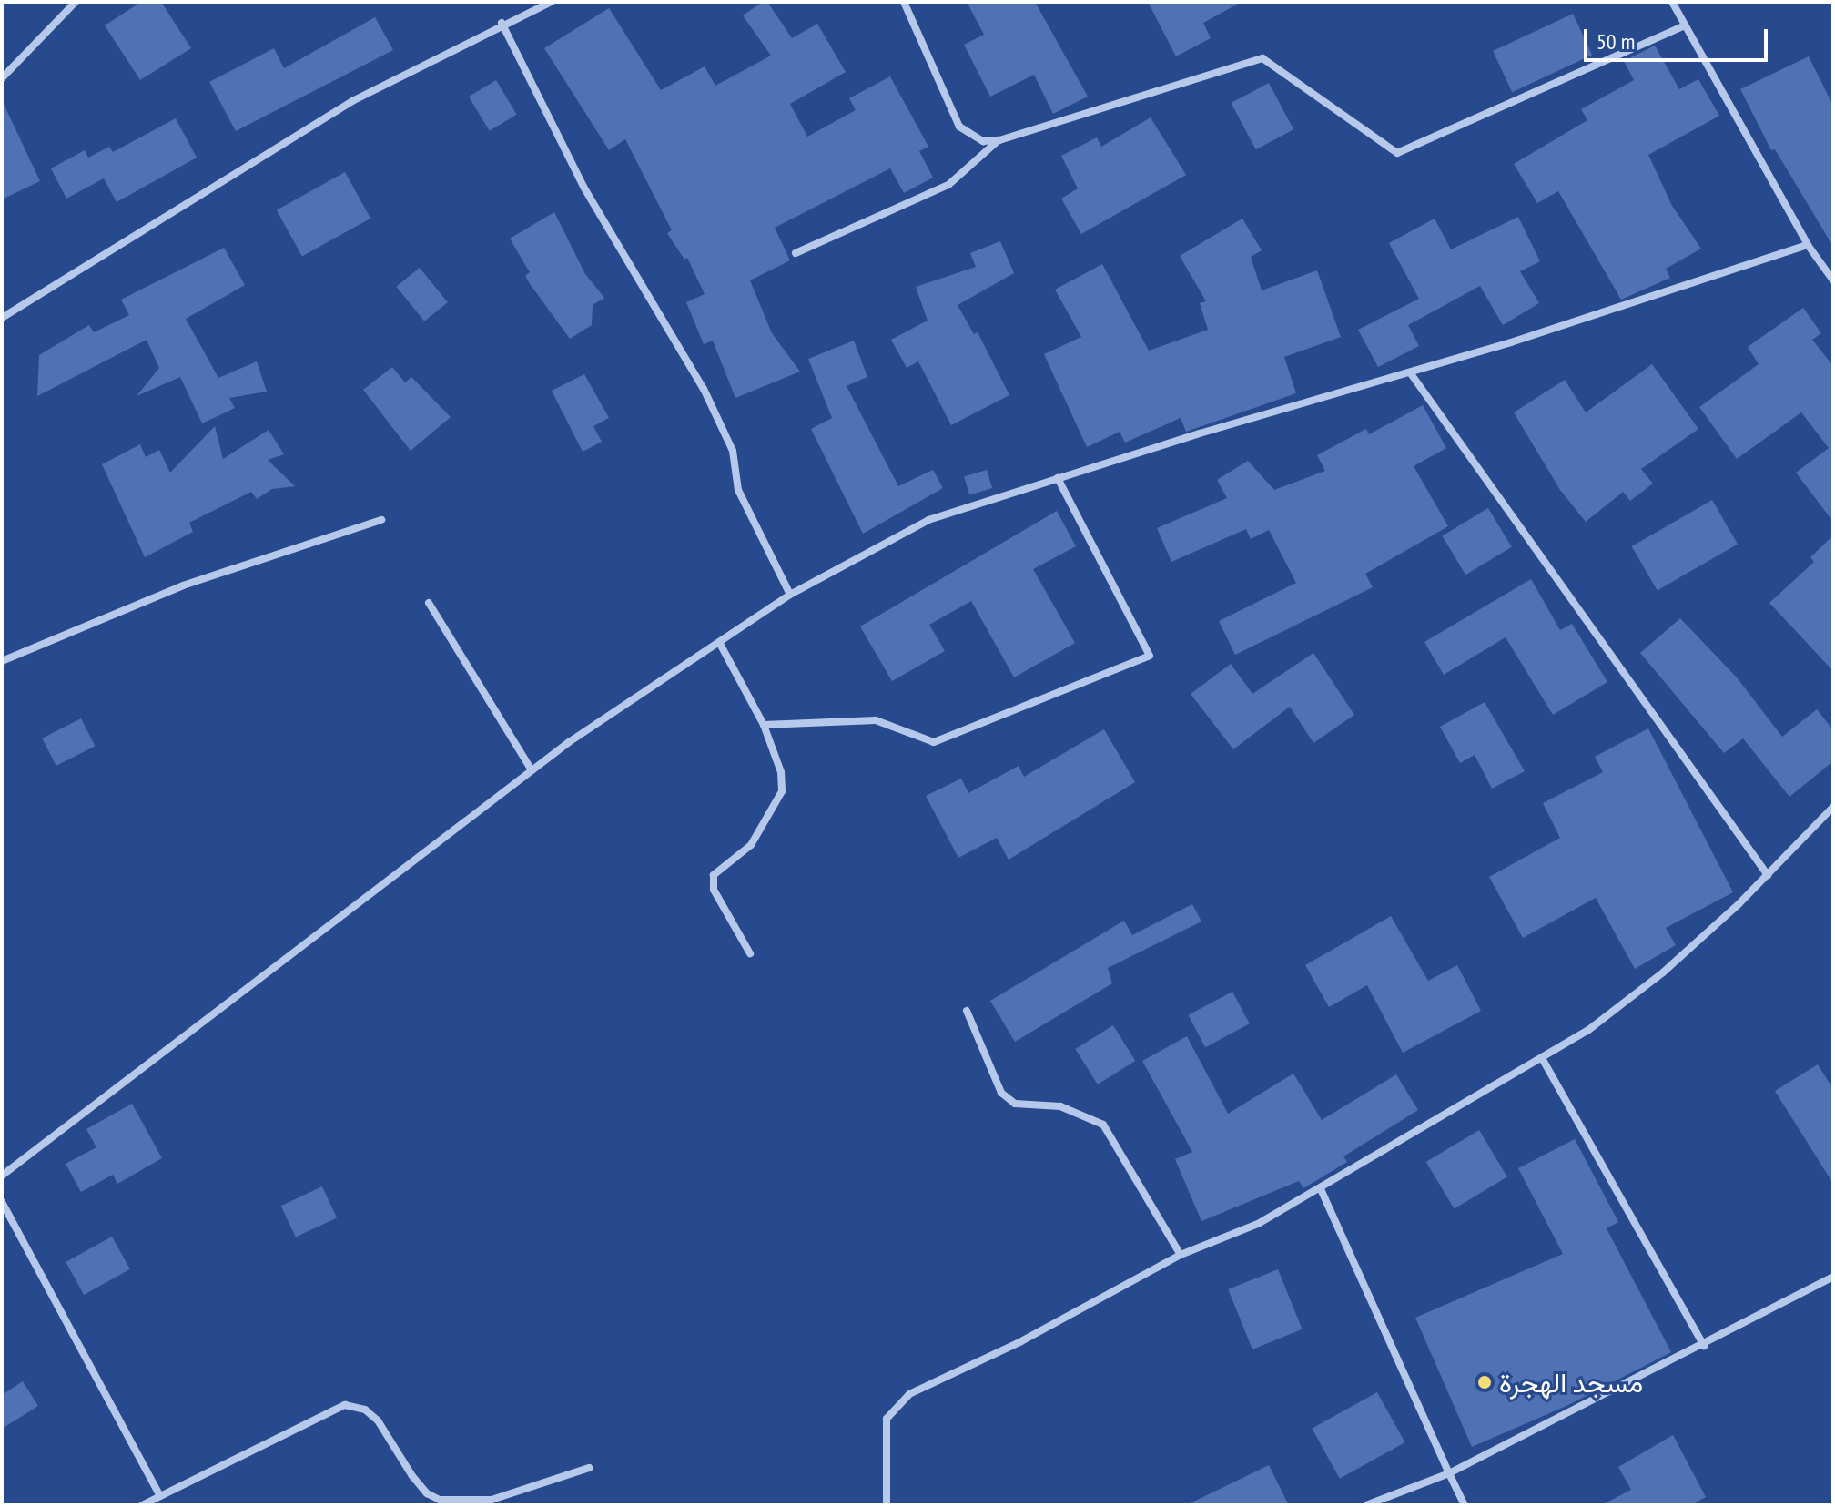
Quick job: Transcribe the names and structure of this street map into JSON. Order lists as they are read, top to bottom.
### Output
{
  "places": ["مسجد الهجرة"],
  "scale_bar": "50 m"
}
